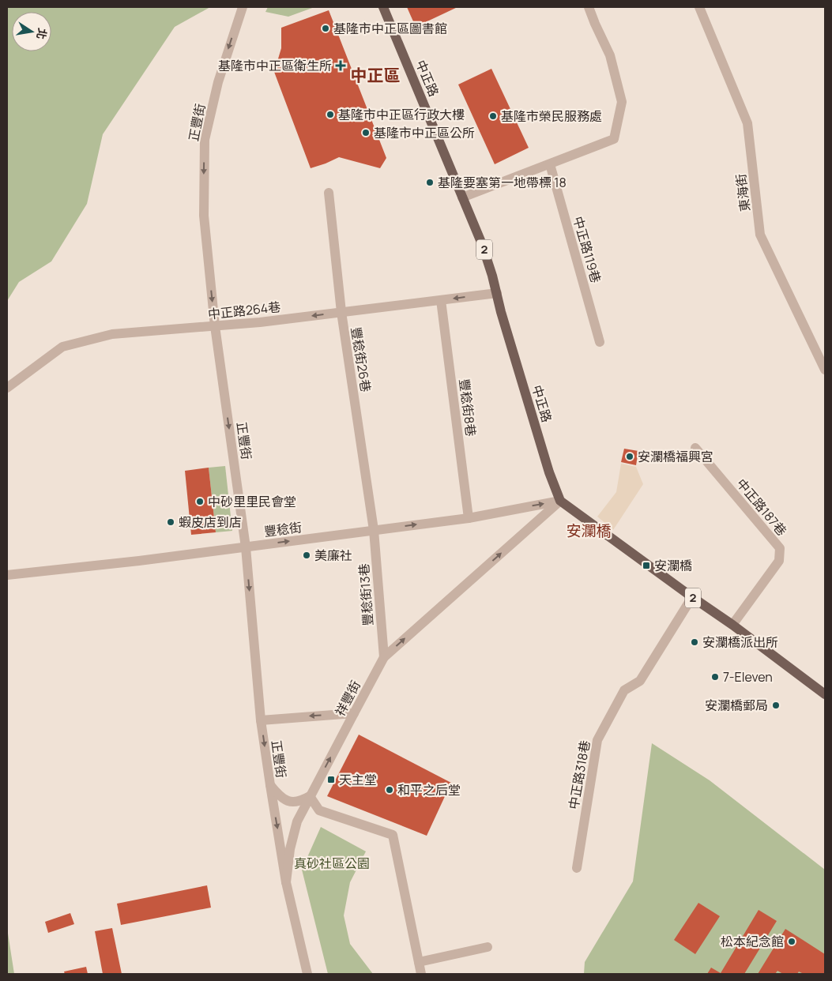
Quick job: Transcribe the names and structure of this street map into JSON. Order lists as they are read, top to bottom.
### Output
{
  "streets": {
    "main road": ["中正路", "2"],
    "street": [
      "正豐街",
      "東海街",
      "中正路119巷",
      "中正路264巷",
      "豐稔街26巷",
      "豐稔街8巷",
      "中正路187巷",
      "豐稔街",
      "豐稔街13巷",
      "祥豐街",
      "中正路318巷"
    ]
  },
  "crossings": [
    ["中正路", "2"],
    ["中正路", "中正路264巷"],
    ["中正路", "豐稔街"],
    ["中正路", "祥豐街"],
    ["正豐街", "中正路264巷"],
    ["正豐街", "豐稔街"],
    ["正豐街", "祥豐街"],
    ["2", "中正路187巷"],
    ["2", "豐稔街"],
    ["2", "祥豐街"],
    ["2", "中正路318巷"],
    ["中正路264巷", "豐稔街26巷"],
    ["中正路264巷", "豐稔街8巷"],
    ["豐稔街26巷", "豐稔街"],
    ["豐稔街26巷", "豐稔街13巷"],
    ["豐稔街8巷", "豐稔街"],
    ["豐稔街", "豐稔街13巷"],
    ["豐稔街", "祥豐街"],
    ["豐稔街13巷", "祥豐街"]
  ],
  "one_way": [
    "正豐街",
    "中正路264巷",
    "豐稔街",
    "祥豐街"
  ],
  "districts": ["中正區", "安瀾橋"],
  "parks": ["真砂社區公園"],
  "places": {
    "other": [
      "基隆市中正區圖書館",
      "基隆市中正區行政大樓",
      "基隆市榮民服務處",
      "基隆市中正區公所",
      "基隆要塞第一地帶標 18",
      "安瀾橋福興宮",
      "中砂里里民會堂",
      "蝦皮店到店",
      "美廉社",
      "安瀾橋派出所",
      "7-Eleven",
      "安瀾橋郵局",
      "和平之后堂",
      "松本紀念館"
    ],
    "health": ["基隆市中正區衛生所"],
    "transit": ["安瀾橋", "天主堂"]
  },
  "north": "right"
}
